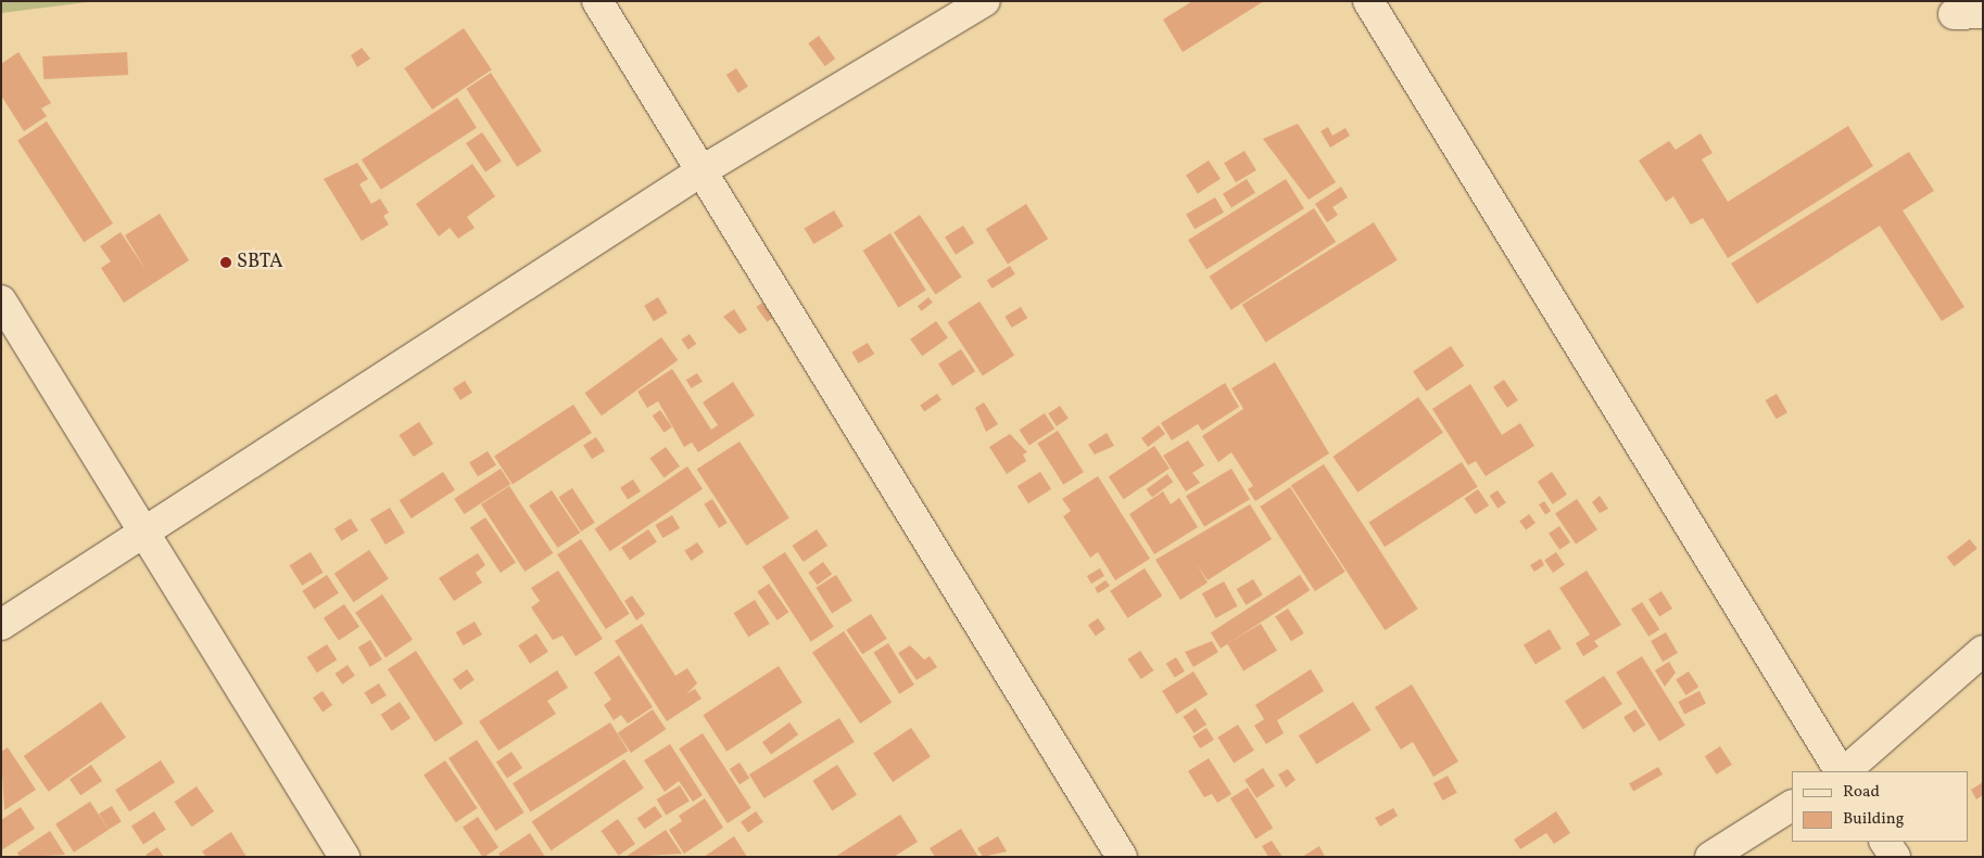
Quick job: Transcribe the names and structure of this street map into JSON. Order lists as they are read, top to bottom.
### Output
{
  "places": ["SBTA"],
  "legend": ["Road", "Building"]
}
